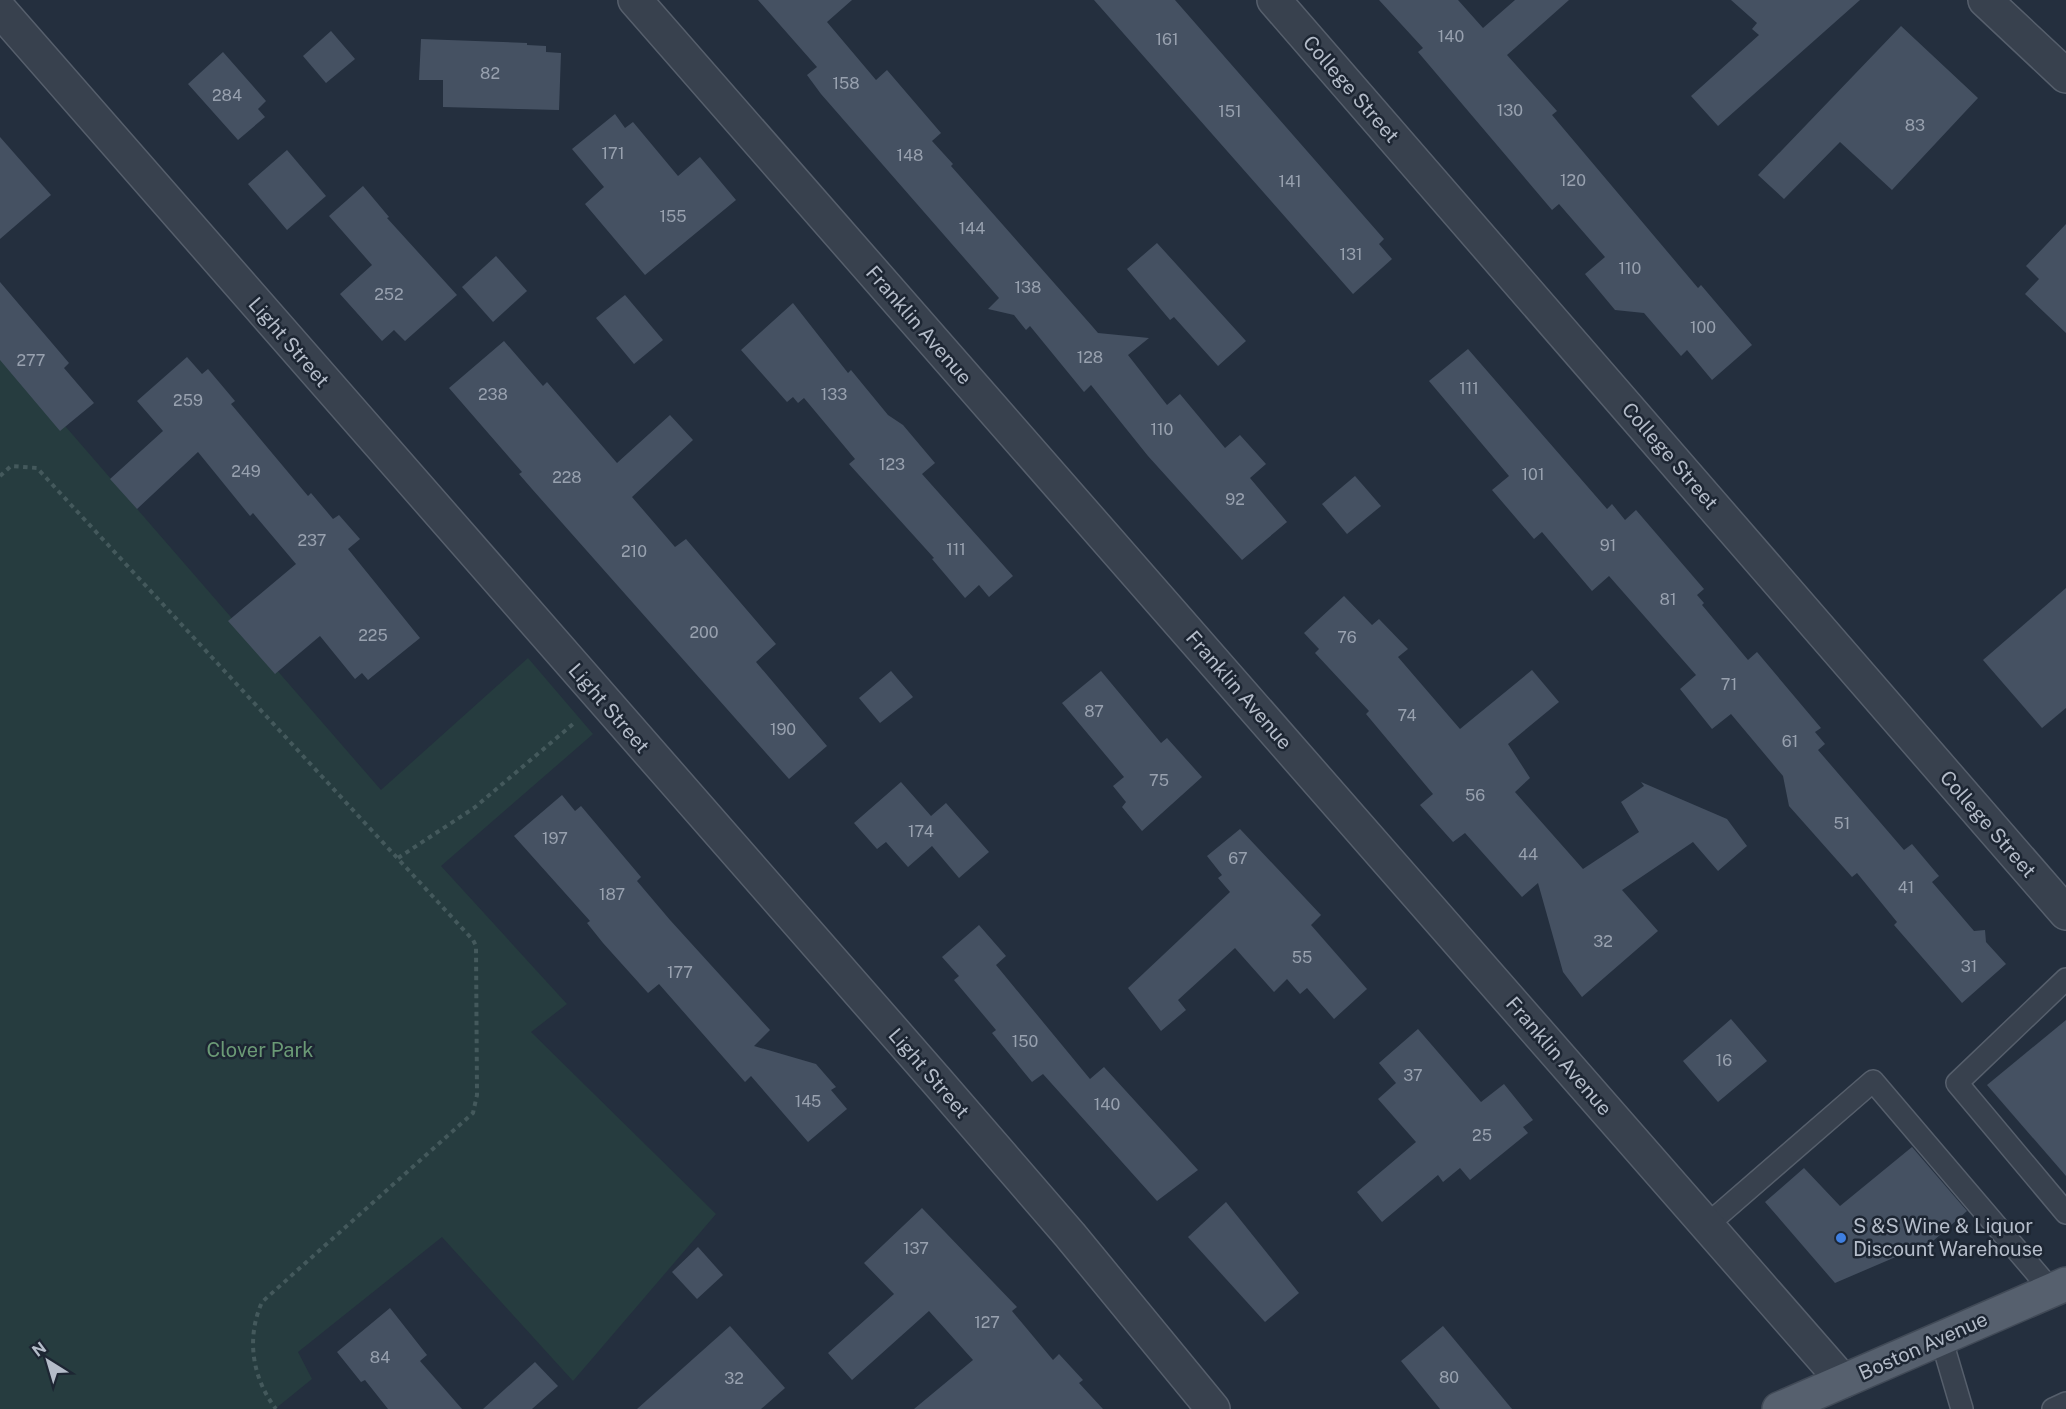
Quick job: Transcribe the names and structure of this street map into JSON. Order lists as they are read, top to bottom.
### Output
{
  "streets": {
    "main road": ["Boston Avenue"],
    "street": ["College Street", "Franklin Avenue", "Light Street"]
  },
  "crossings": [
    ["Franklin Avenue", "Boston Avenue"]
  ],
  "parks": ["Clover Park"],
  "places": ["S &S Wine & Liquor Discount Warehouse"],
  "house_numbers": [
    "140",
    "161",
    "82",
    "158",
    "284",
    "130",
    "151",
    "83",
    "171",
    "148",
    "120",
    "141",
    "155",
    "144",
    "131",
    "110",
    "138",
    "252",
    "100",
    "128",
    "277",
    "111",
    "238",
    "133",
    "259",
    "110",
    "123",
    "249",
    "101",
    "228",
    "92",
    "237",
    "91",
    "111",
    "210",
    "81",
    "200",
    "225",
    "76",
    "71",
    "87",
    "74",
    "190",
    "61",
    "75",
    "56",
    "51",
    "174",
    "197",
    "44",
    "67",
    "41",
    "187",
    "32",
    "55",
    "31",
    "177",
    "150",
    "16",
    "37",
    "145",
    "140",
    "25",
    "137",
    "127",
    "84",
    "80",
    "32"
  ],
  "north": "top left"
}
